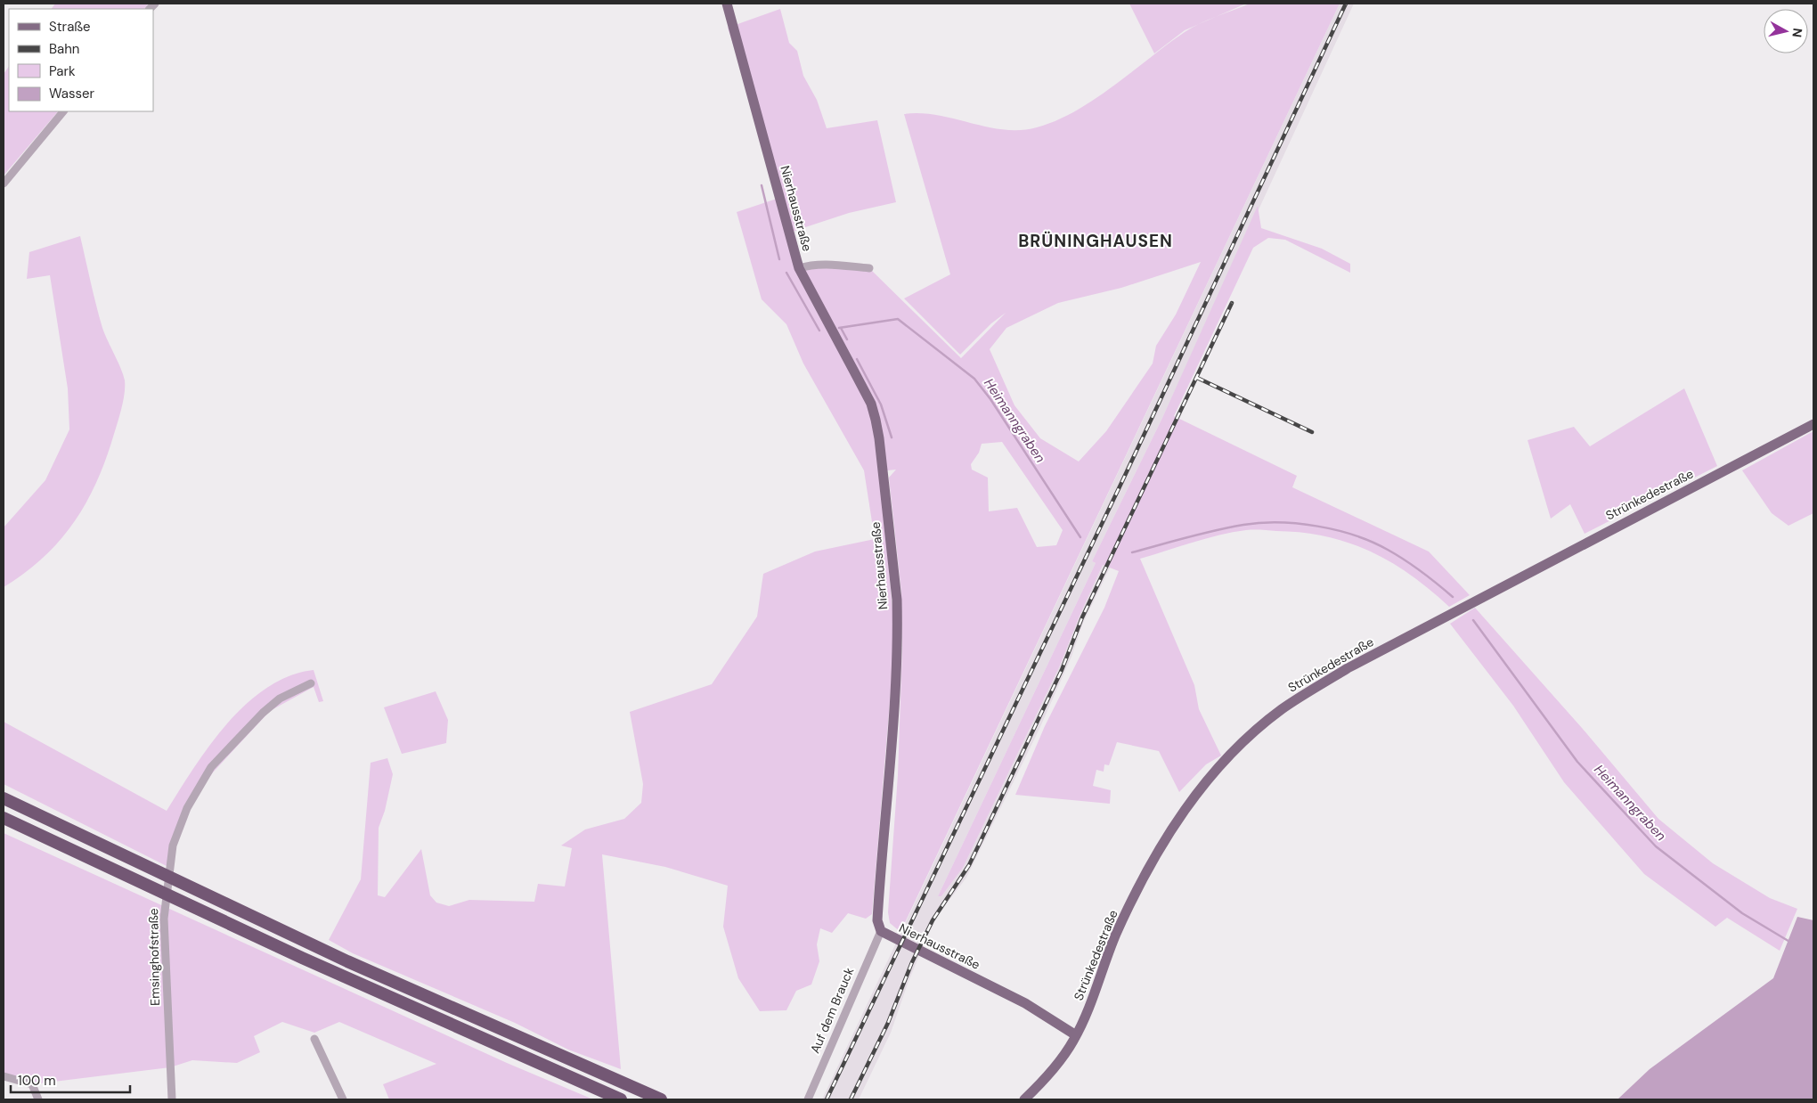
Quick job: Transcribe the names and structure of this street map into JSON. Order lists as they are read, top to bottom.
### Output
{
  "streets": {
    "main road": ["Nierhausstraße", "Strünkedestraße"],
    "street": ["Emsinghofstraße", "Auf dem Brauck"]
  },
  "crossings": [
    ["Nierhausstraße", "Strünkedestraße"],
    ["Nierhausstraße", "Auf dem Brauck"]
  ],
  "districts": ["BRÜNINGHAUSEN"],
  "water": ["Heimanngraben"],
  "legend": [
    "Straße",
    "Bahn",
    "Park",
    "Wasser"
  ],
  "scale_bar": "100 m",
  "north": "right"
}
